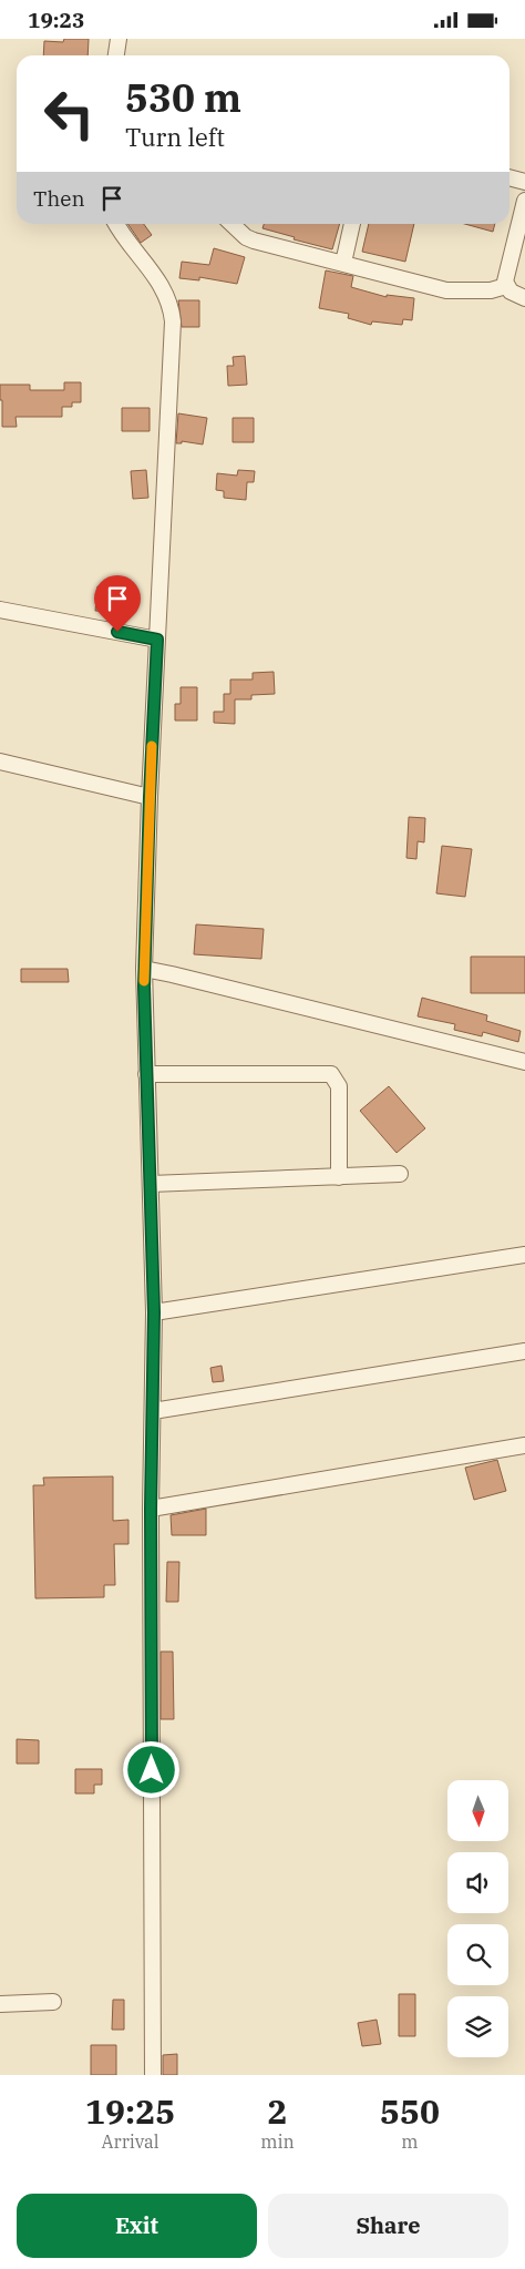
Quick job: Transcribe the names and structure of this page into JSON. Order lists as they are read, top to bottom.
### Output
{
  "north": "bottom",
  "page": {
    "status": "19:23",
    "turn": ["530 m", "Turn left"],
    "then": "Then",
    "eta": [
      "19:25",
      "Arrival",
      "2",
      "min",
      "550",
      "m"
    ],
    "buttons": ["Exit", "Share"]
  }
}
